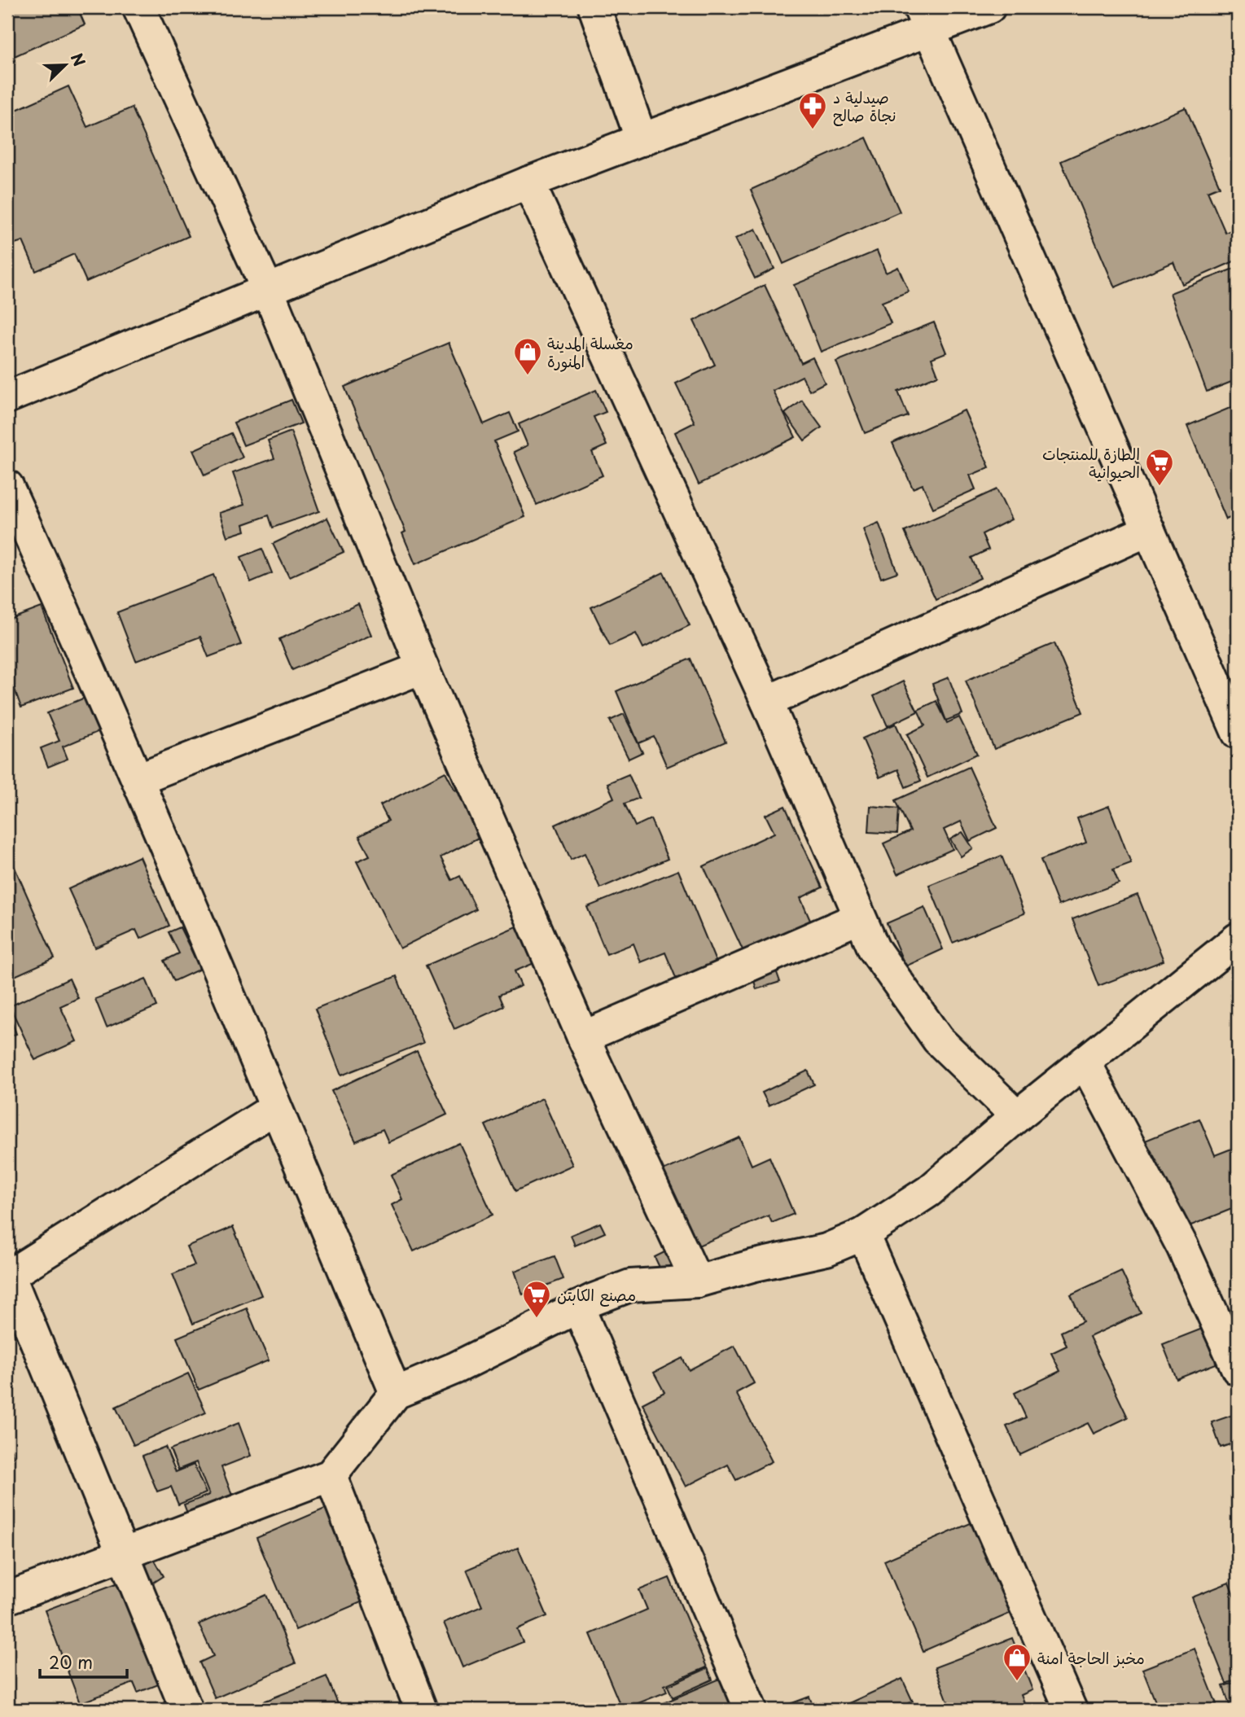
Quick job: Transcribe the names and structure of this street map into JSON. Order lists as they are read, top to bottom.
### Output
{
  "places": {
    "pharmacy": ["صيدلية د نجاة صالح"],
    "shop": ["مغسلة المدينة المنورة", "مخبز الحاجة امنة"],
    "supermarket": ["الطازة للمنتجات الحيوانية", "مصنع الكابتن"]
  },
  "scale_bar": "20 m",
  "north": "top right"
}
